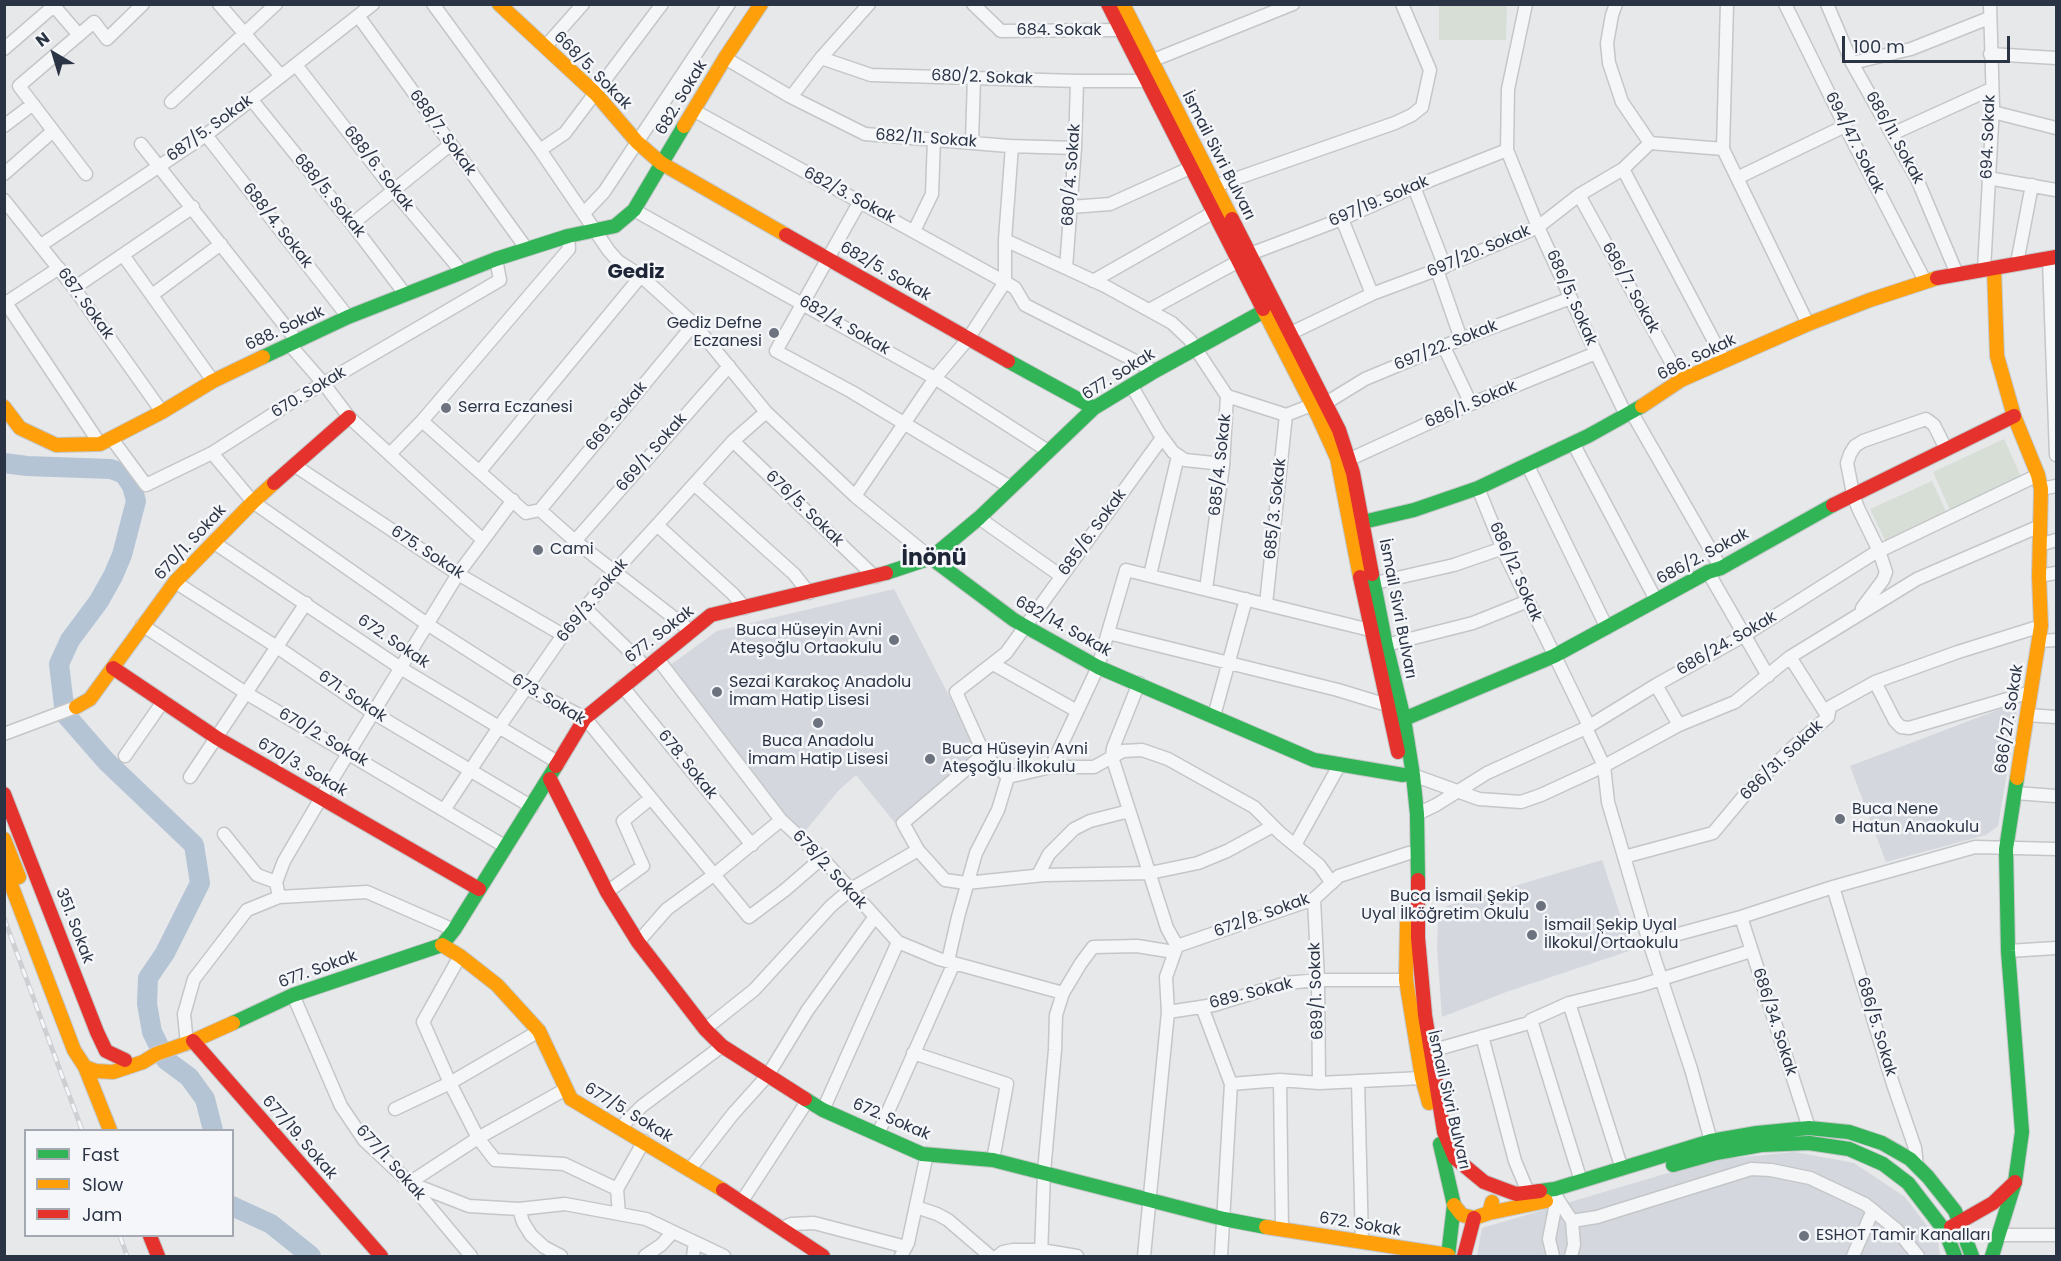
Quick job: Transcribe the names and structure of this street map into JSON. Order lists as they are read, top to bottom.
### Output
{
  "streets": {
    "street": [
      "684. Sokak",
      "668/5. Sokak",
      "680/2. Sokak",
      "682. Sokak",
      "687/5. Sokak",
      "688/7. Sokak",
      "694. Sokak",
      "686/11. Sokak",
      "682/11. Sokak",
      "694/47. Sokak",
      "İsmail Sivri Bulvarı",
      "688/6. Sokak",
      "680/4. Sokak",
      "688/5. Sokak",
      "682/3. Sokak",
      "697/19. Sokak",
      "688/4. Sokak",
      "697/20. Sokak",
      "682/5. Sokak",
      "686/7. Sokak",
      "686/5. Sokak",
      "687. Sokak",
      "682/4. Sokak",
      "688. Sokak",
      "697/22. Sokak",
      "686. Sokak",
      "677. Sokak",
      "670. Sokak",
      "686/1. Sokak",
      "669. Sokak",
      "669/1. Sokak",
      "685/4. Sokak",
      "676/5. Sokak",
      "685/3. Sokak",
      "685/6. Sokak",
      "670/1. Sokak",
      "675. Sokak",
      "686/2. Sokak",
      "686/12. Sokak",
      "669/3. Sokak",
      "682/14. Sokak",
      "672. Sokak",
      "686/24. Sokak",
      "671. Sokak",
      "673. Sokak",
      "686/27. Sokak",
      "670/2. Sokak",
      "686/31. Sokak",
      "678. Sokak",
      "670/3. Sokak",
      "678/2. Sokak",
      "672/8. Sokak",
      "351. Sokak",
      "689/1. Sokak",
      "689. Sokak",
      "686/34. Sokak",
      "677/5. Sokak",
      "677/19. Sokak",
      "677/1. Sokak"
    ]
  },
  "crossings": [
    ["684. Sokak", "İsmail Sivri Bulvarı"],
    ["668/5. Sokak", "682. Sokak"],
    ["668/5. Sokak", "682/5. Sokak"],
    ["680/2. Sokak", "İsmail Sivri Bulvarı"],
    ["680/2. Sokak", "680/4. Sokak"],
    ["682. Sokak", "682/11. Sokak"],
    ["682. Sokak", "682/3. Sokak"],
    ["682. Sokak", "682/5. Sokak"],
    ["682. Sokak", "682/4. Sokak"],
    ["682. Sokak", "688. Sokak"],
    ["687/5. Sokak", "688/7. Sokak"],
    ["687/5. Sokak", "688/6. Sokak"],
    ["687/5. Sokak", "688/5. Sokak"],
    ["687/5. Sokak", "688/4. Sokak"],
    ["687/5. Sokak", "687. Sokak"],
    ["688/7. Sokak", "688. Sokak"],
    ["694. Sokak", "686. Sokak"],
    ["694. Sokak", "686/27. Sokak"],
    ["686/11. Sokak", "686. Sokak"],
    ["682/11. Sokak", "680/4. Sokak"],
    ["694/47. Sokak", "686. Sokak"],
    ["İsmail Sivri Bulvarı", "697/19. Sokak"],
    ["İsmail Sivri Bulvarı", "697/20. Sokak"],
    ["İsmail Sivri Bulvarı", "697/22. Sokak"],
    ["İsmail Sivri Bulvarı", "686. Sokak"],
    ["İsmail Sivri Bulvarı", "677. Sokak"],
    ["İsmail Sivri Bulvarı", "686/1. Sokak"],
    ["İsmail Sivri Bulvarı", "686/2. Sokak"],
    ["İsmail Sivri Bulvarı", "682/14. Sokak"],
    ["İsmail Sivri Bulvarı", "672. Sokak"],
    ["İsmail Sivri Bulvarı", "686/24. Sokak"],
    ["İsmail Sivri Bulvarı", "672/8. Sokak"],
    ["İsmail Sivri Bulvarı", "689. Sokak"],
    ["688/6. Sokak", "688. Sokak"],
    ["680/4. Sokak", "685/4. Sokak"],
    ["688/5. Sokak", "688. Sokak"],
    ["682/3. Sokak", "677. Sokak"],
    ["697/19. Sokak", "686/5. Sokak"],
    ["697/19. Sokak", "685/4. Sokak"],
    ["688/4. Sokak", "688. Sokak"],
    ["697/20. Sokak", "686/7. Sokak"],
    ["697/20. Sokak", "686/5. Sokak"],
    ["682/5. Sokak", "677. Sokak"],
    ["686/7. Sokak", "686. Sokak"],
    ["686/5. Sokak", "697/22. Sokak"],
    ["686/5. Sokak", "686. Sokak"],
    ["686/5. Sokak", "686/1. Sokak"],
    ["686/5. Sokak", "686/2. Sokak"],
    ["686/5. Sokak", "686/24. Sokak"],
    ["687. Sokak", "688. Sokak"],
    ["682/4. Sokak", "688. Sokak"],
    ["682/4. Sokak", "677. Sokak"],
    ["688. Sokak", "670. Sokak"],
    ["688. Sokak", "682/14. Sokak"],
    ["697/22. Sokak", "685/3. Sokak"],
    ["686. Sokak", "686/12. Sokak"],
    ["686. Sokak", "686/27. Sokak"],
    ["677. Sokak", "685/4. Sokak"],
    ["677. Sokak", "676/5. Sokak"],
    ["677. Sokak", "682/14. Sokak"],
    ["677. Sokak", "672. Sokak"],
    ["677. Sokak", "671. Sokak"],
    ["677. Sokak", "673. Sokak"],
    ["677. Sokak", "670/2. Sokak"],
    ["677. Sokak", "678. Sokak"],
    ["677. Sokak", "670/3. Sokak"],
    ["677. Sokak", "678/2. Sokak"],
    ["677. Sokak", "351. Sokak"],
    ["677. Sokak", "677/5. Sokak"],
    ["677. Sokak", "677/19. Sokak"],
    ["677. Sokak", "677/1. Sokak"],
    ["670. Sokak", "673. Sokak"],
    ["669. Sokak", "682/14. Sokak"],
    ["669/1. Sokak", "682/14. Sokak"],
    ["676/5. Sokak", "669/3. Sokak"],
    ["685/6. Sokak", "682/14. Sokak"],
    ["670/1. Sokak", "675. Sokak"],
    ["670/1. Sokak", "672. Sokak"],
    ["670/1. Sokak", "671. Sokak"],
    ["670/1. Sokak", "673. Sokak"],
    ["670/1. Sokak", "670/2. Sokak"],
    ["670/1. Sokak", "670/3. Sokak"],
    ["675. Sokak", "669/3. Sokak"],
    ["686/2. Sokak", "686/12. Sokak"],
    ["686/2. Sokak", "686/27. Sokak"],
    ["686/12. Sokak", "686/24. Sokak"],
    ["686/12. Sokak", "686/31. Sokak"],
    ["669/3. Sokak", "682/14. Sokak"],
    ["669/3. Sokak", "672. Sokak"],
    ["669/3. Sokak", "671. Sokak"],
    ["669/3. Sokak", "673. Sokak"],
    ["669/3. Sokak", "670/2. Sokak"],
    ["669/3. Sokak", "678/2. Sokak"],
    ["686/24. Sokak", "686/27. Sokak"],
    ["673. Sokak", "678/2. Sokak"],
    ["686/27. Sokak", "686/31. Sokak"],
    ["672/8. Sokak", "689/1. Sokak"],
    ["689/1. Sokak", "689. Sokak"]
  ],
  "districts": ["Gediz", "İnönü"],
  "places": [
    "Gediz Defne Eczanesi",
    "Serra Eczanesi",
    "Cami",
    "Buca Hüseyin Avni Ateşoğlu Ortaokulu",
    "Sezai Karakoç Anadolu İmam Hatip Lisesi",
    "Buca Anadolu İmam Hatip Lisesi",
    "Buca Hüseyin Avni Ateşoğlu İlkokulu",
    "Buca Nene Hatun Anaokulu",
    "Buca İsmail Şekip Uyal İlköğretim Okulu",
    "İsmail Şekip Uyal İlkokul/Ortaokulu",
    "ESHOT Tamir Kanalları"
  ],
  "legend": ["Fast", "Slow", "Jam"],
  "scale_bar": "100 m",
  "north": "top left"
}
